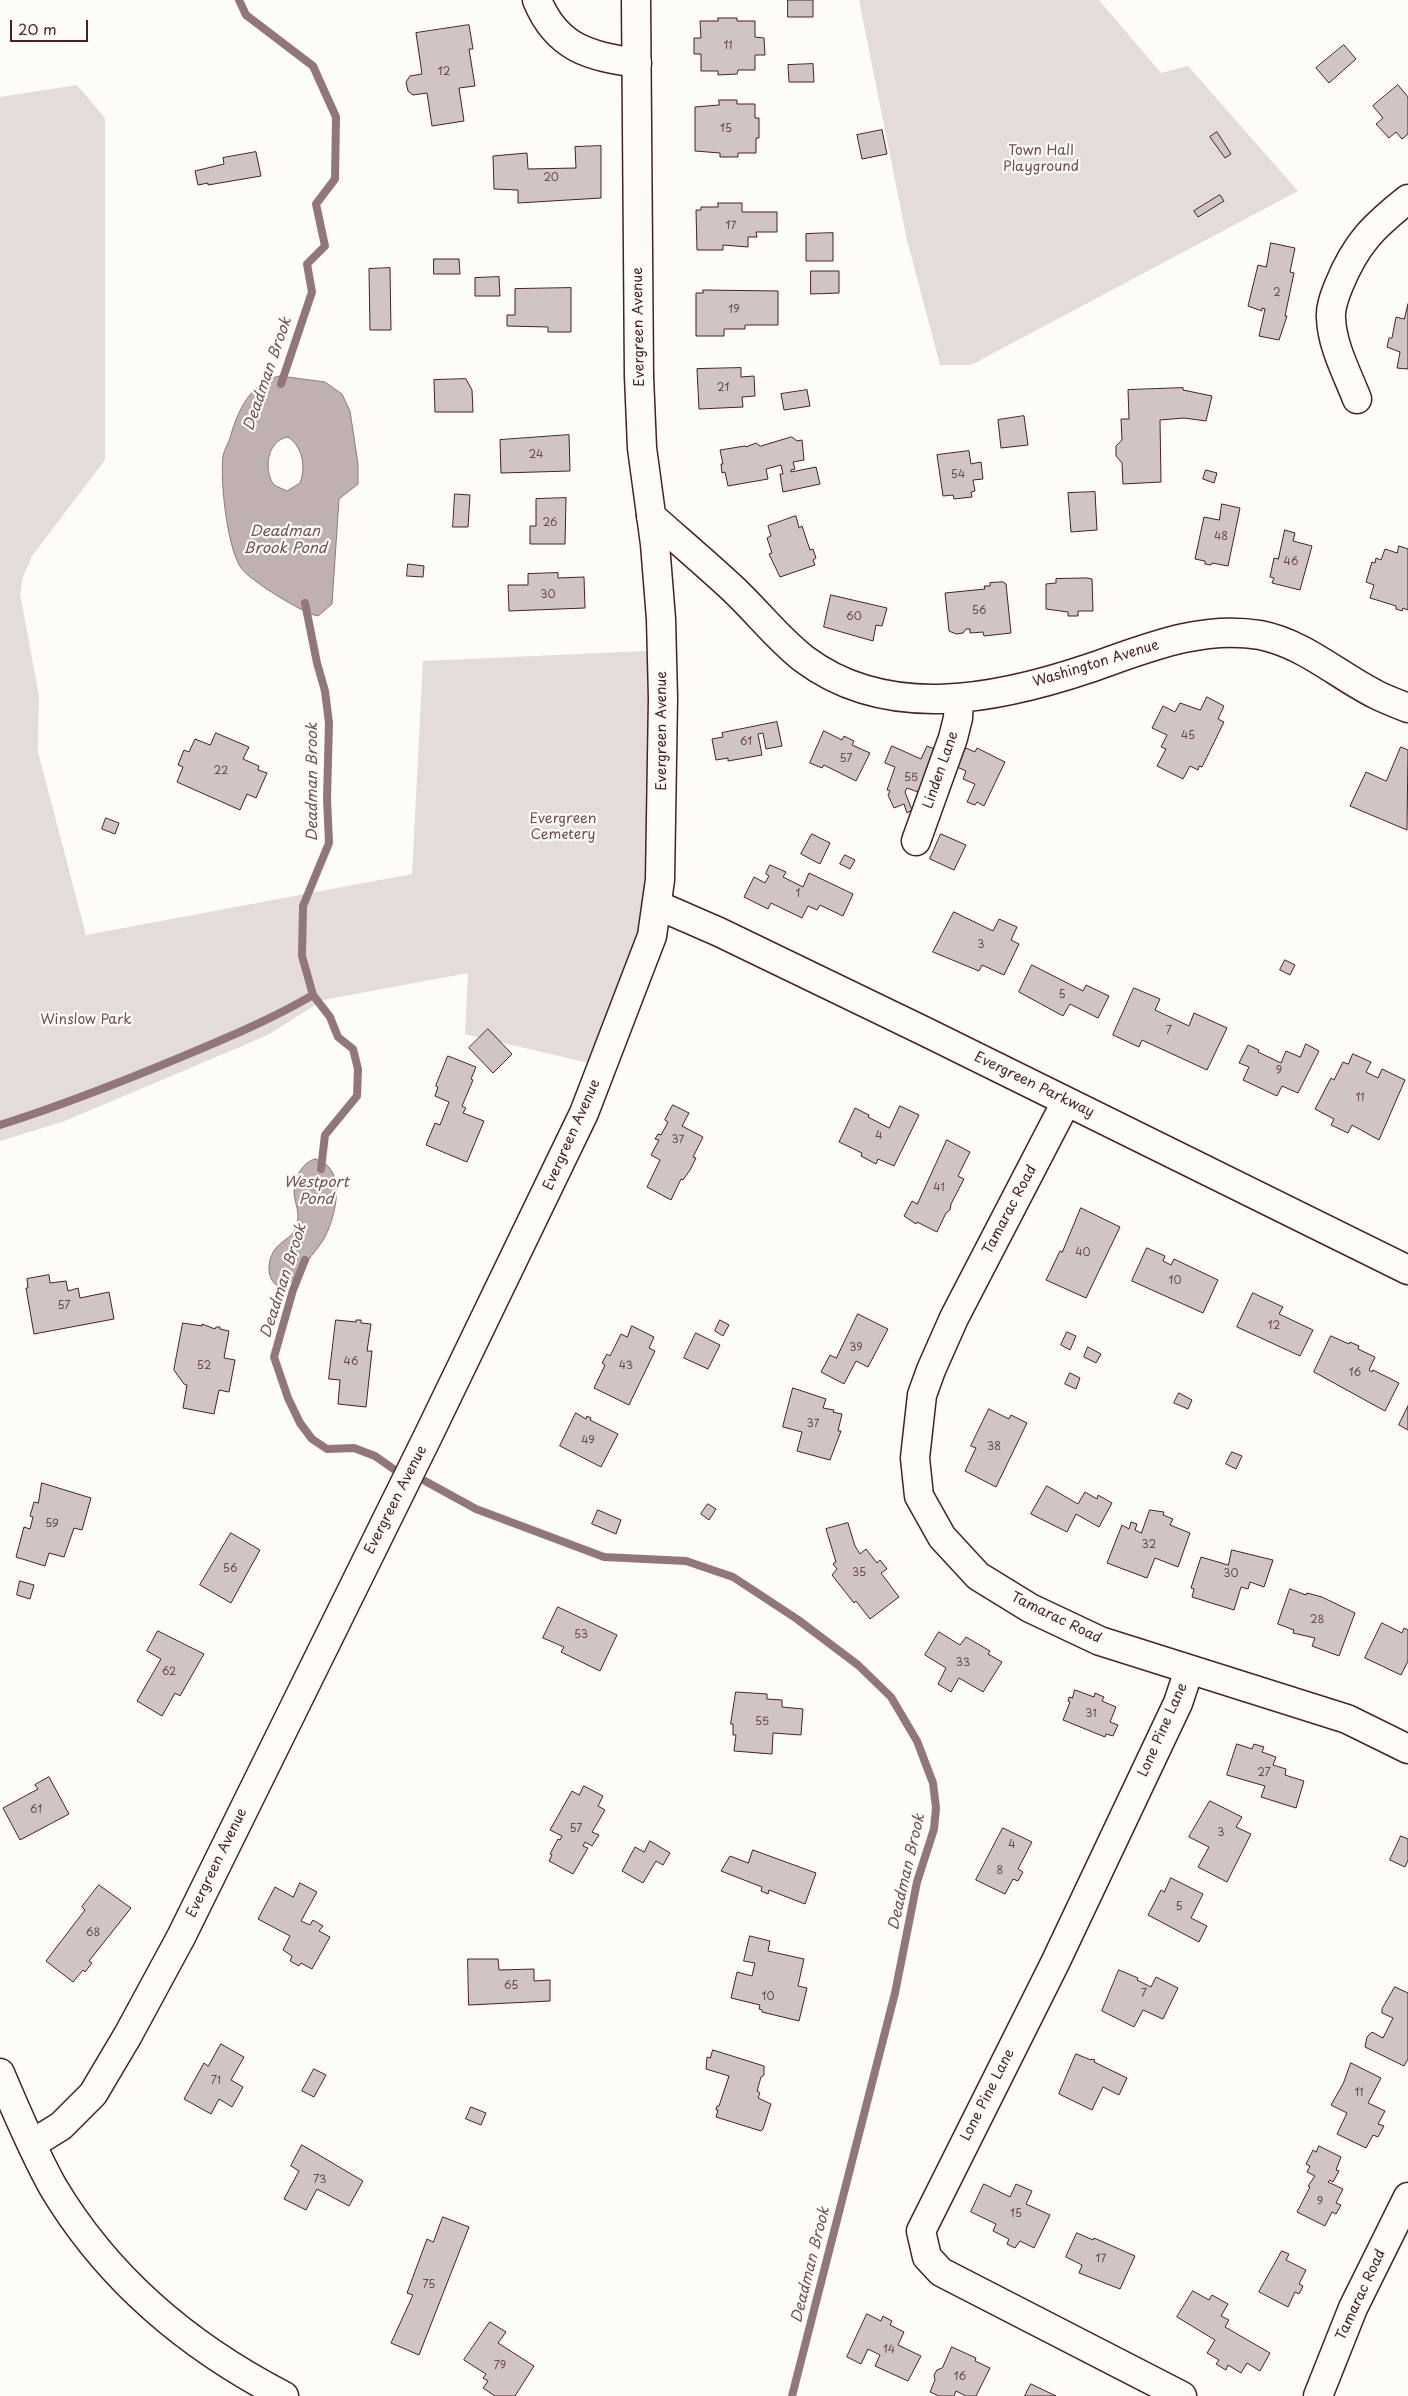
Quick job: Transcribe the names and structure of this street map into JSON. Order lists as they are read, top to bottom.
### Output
{
  "streets": {
    "street": [
      "Evergreen Avenue",
      "Washington Avenue",
      "Linden Lane",
      "Evergreen Parkway",
      "Tamarac Road",
      "Lone Pine Lane"
    ]
  },
  "crossings": [
    ["Evergreen Avenue", "Washington Avenue"],
    ["Evergreen Avenue", "Evergreen Parkway"],
    ["Washington Avenue", "Linden Lane"],
    ["Evergreen Parkway", "Tamarac Road"],
    ["Tamarac Road", "Lone Pine Lane"]
  ],
  "water": ["Deadman Brook", "Deadman Brook Pond", "Westport Pond"],
  "parks": ["Town Hall Playground", "Evergreen Cemetery", "Winslow Park"],
  "house_numbers": [
    "11",
    "12",
    "15",
    "20",
    "17",
    "2",
    "19",
    "21",
    "24",
    "54",
    "26",
    "48",
    "46",
    "30",
    "56",
    "60",
    "45",
    "61",
    "57",
    "22",
    "55",
    "1",
    "3",
    "5",
    "7",
    "9",
    "11",
    "4",
    "37",
    "41",
    "40",
    "10",
    "57",
    "12",
    "39",
    "46",
    "52",
    "43",
    "16",
    "37",
    "49",
    "38",
    "59",
    "32",
    "56",
    "35",
    "30",
    "28",
    "53",
    "33",
    "62",
    "31",
    "55",
    "27",
    "61",
    "57",
    "3",
    "4",
    "8",
    "5",
    "68",
    "65",
    "7",
    "10",
    "71",
    "11",
    "73",
    "9",
    "15",
    "17",
    "75",
    "14",
    "79",
    "16"
  ],
  "scale_bar": "20 m"
}
